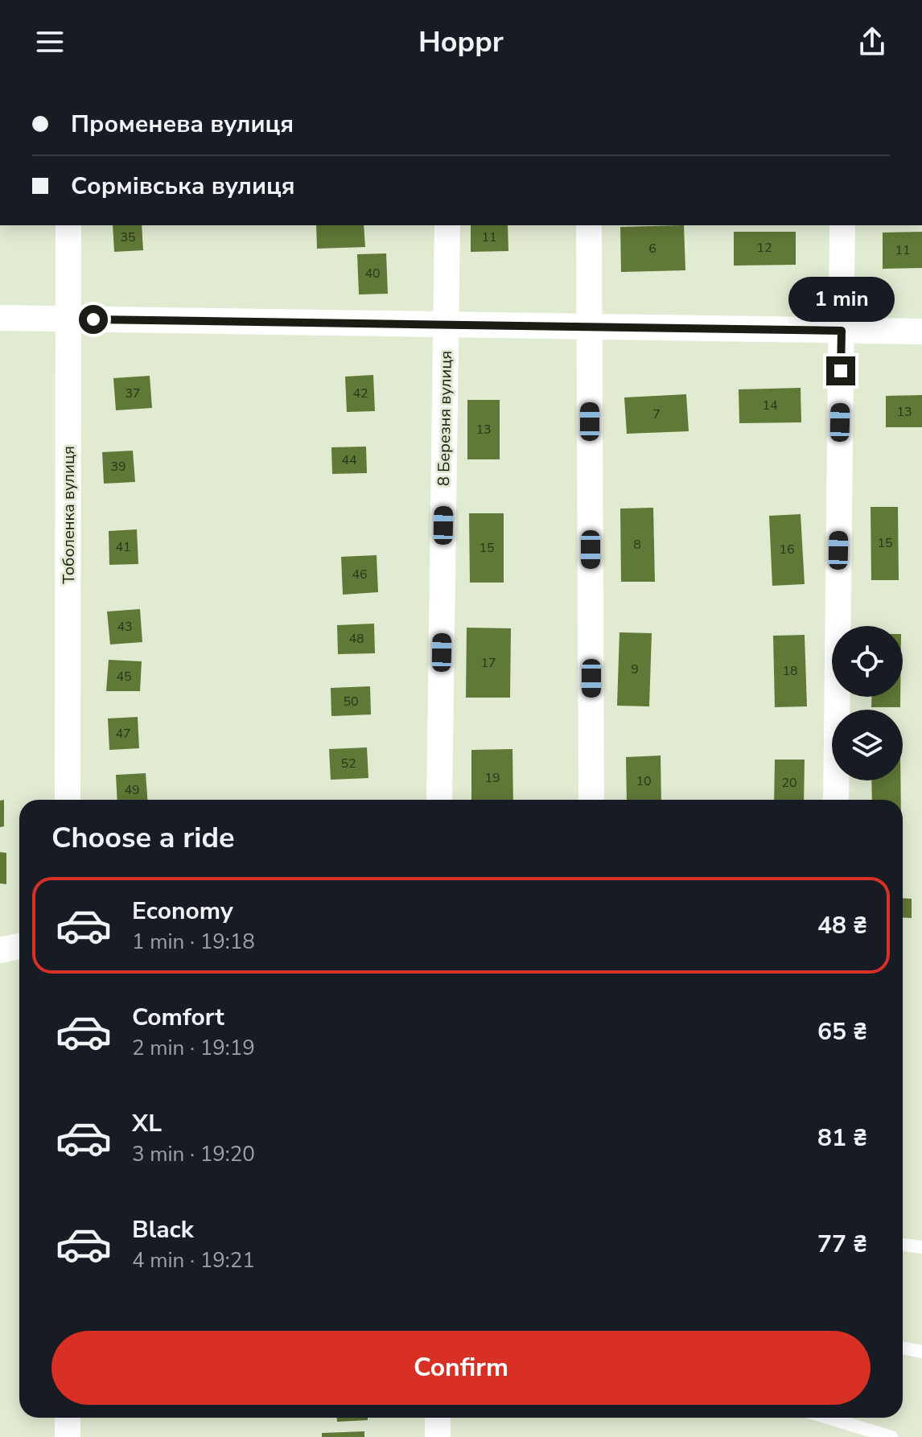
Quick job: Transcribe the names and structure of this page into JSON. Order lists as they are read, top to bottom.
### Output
{
  "streets": {
    "street": ["8 Березня вулиця", "Тоболенка вулиця"]
  },
  "house_numbers": [
    "35",
    "11",
    "12",
    "6",
    "11",
    "40",
    "37",
    "42",
    "14",
    "13",
    "7",
    "13",
    "44",
    "39",
    "15",
    "8",
    "41",
    "15",
    "16",
    "46",
    "43",
    "48",
    "17",
    "9",
    "18",
    "45",
    "50",
    "47",
    "52",
    "19",
    "10",
    "20",
    "49"
  ],
  "page": {
    "header": "Hoppr",
    "banner": ["Променева вулиця", "Сормівська вулиця"],
    "bubble": "1 min",
    "heading": "Choose a ride",
    "list": [
      {
        "name": "Economy",
        "note": "1 min · 19:18",
        "value": "48 ₴"
      },
      {
        "name": "Comfort",
        "note": "2 min · 19:19",
        "value": "65 ₴"
      },
      {
        "name": "XL",
        "note": "3 min · 19:20",
        "value": "81 ₴"
      },
      {
        "name": "Black",
        "note": "4 min · 19:21",
        "value": "77 ₴"
      }
    ],
    "buttons": "Confirm"
  }
}
